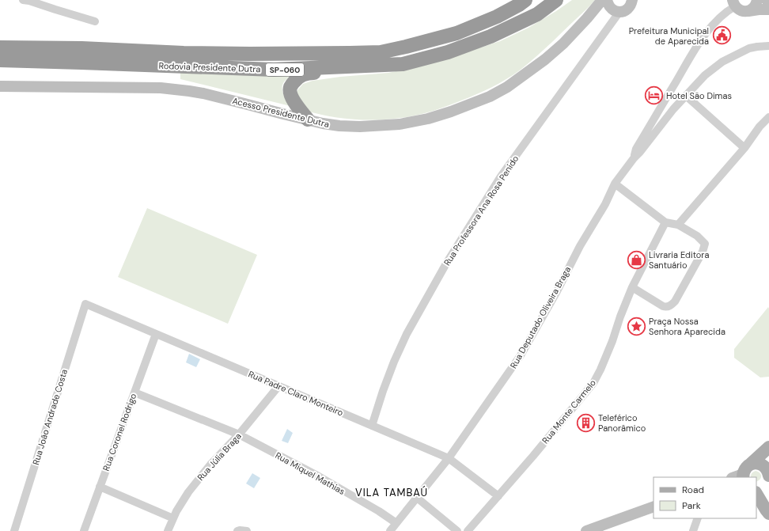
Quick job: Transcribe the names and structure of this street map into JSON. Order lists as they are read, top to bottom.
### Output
{
  "streets": {
    "highway": ["Rodovia Presidente Dutra", "SP-060"],
    "street": [
      "Acesso Presidente Dutra",
      "Rua Professora Ana Rosa Penido",
      "Rua Deputado Oliveira Braga",
      "Rua Padre Claro Monteiro",
      "Rua Monte Carmelo",
      "Rua João Andrade Costa",
      "Rua Coronel Rodrigo",
      "Rua Júlia Braga",
      "Rua Miquel Mathias"
    ]
  },
  "crossings": [
    ["Rua Professora Ana Rosa Penido", "Rua Padre Claro Monteiro"],
    ["Rua Deputado Oliveira Braga", "Rua Padre Claro Monteiro"],
    ["Rua Deputado Oliveira Braga", "Rua Miquel Mathias"],
    ["Rua Padre Claro Monteiro", "Rua Monte Carmelo"],
    ["Rua Padre Claro Monteiro", "Rua João Andrade Costa"],
    ["Rua Padre Claro Monteiro", "Rua Coronel Rodrigo"],
    ["Rua Padre Claro Monteiro", "Rua Júlia Braga"],
    ["Rua Coronel Rodrigo", "Rua Miquel Mathias"],
    ["Rua Júlia Braga", "Rua Miquel Mathias"]
  ],
  "districts": ["VILA TAMBAÚ"],
  "places": {
    "public building": ["Prefeitura Municipal de Aparecida"],
    "hotel": ["Hotel São Dimas"],
    "shop": ["Livraria Editora Santuário"],
    "place": ["Praça Nossa Senhora Aparecida"],
    "building": ["Teleférico Panorâmico"]
  },
  "legend": ["Road", "Park"]
}
